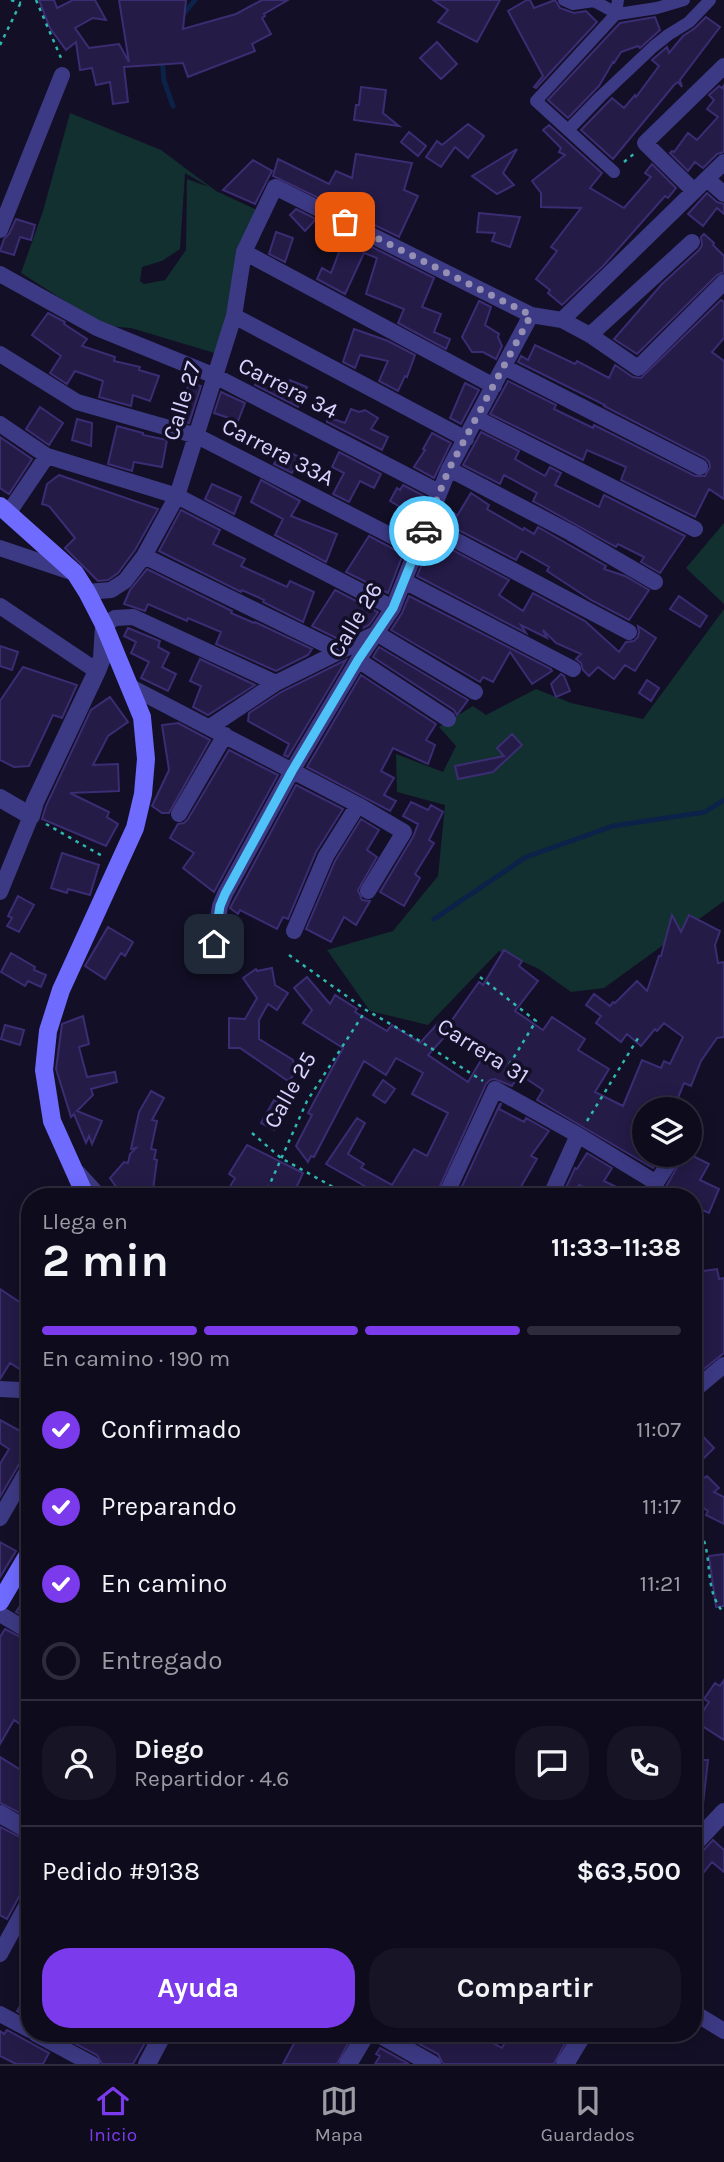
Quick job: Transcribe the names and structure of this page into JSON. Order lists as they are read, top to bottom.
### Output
{
  "streets": {
    "street": [
      "Carrera 34",
      "Calle 27",
      "Carrera 33A",
      "Calle 26",
      "Carrera 31"
    ],
    "path": ["Calle 25"]
  },
  "crossings": [
    ["Carrera 34", "Calle 27"],
    ["Carrera 34", "Calle 26"],
    ["Calle 27", "Carrera 33A"],
    ["Calle 27", "Calle 26"],
    ["Carrera 33A", "Calle 26"],
    ["Carrera 31", "Calle 25"]
  ],
  "page": {
    "heading": ["2 min", "Llega en", "11:33–11:38"],
    "panel": [
      "Diego",
      "Repartidor · 4.6",
      "Pedido #9138",
      "$63,500"
    ],
    "bar": "En camino · 190 m",
    "list": [
      ["Confirmado", "11:07"],
      ["Preparando", "11:17"],
      ["En camino", "11:21"],
      "Entregado"
    ],
    "buttons": ["Ayuda", "Compartir"],
    "tabs": ["Inicio", "Mapa", "Guardados"]
  }
}
